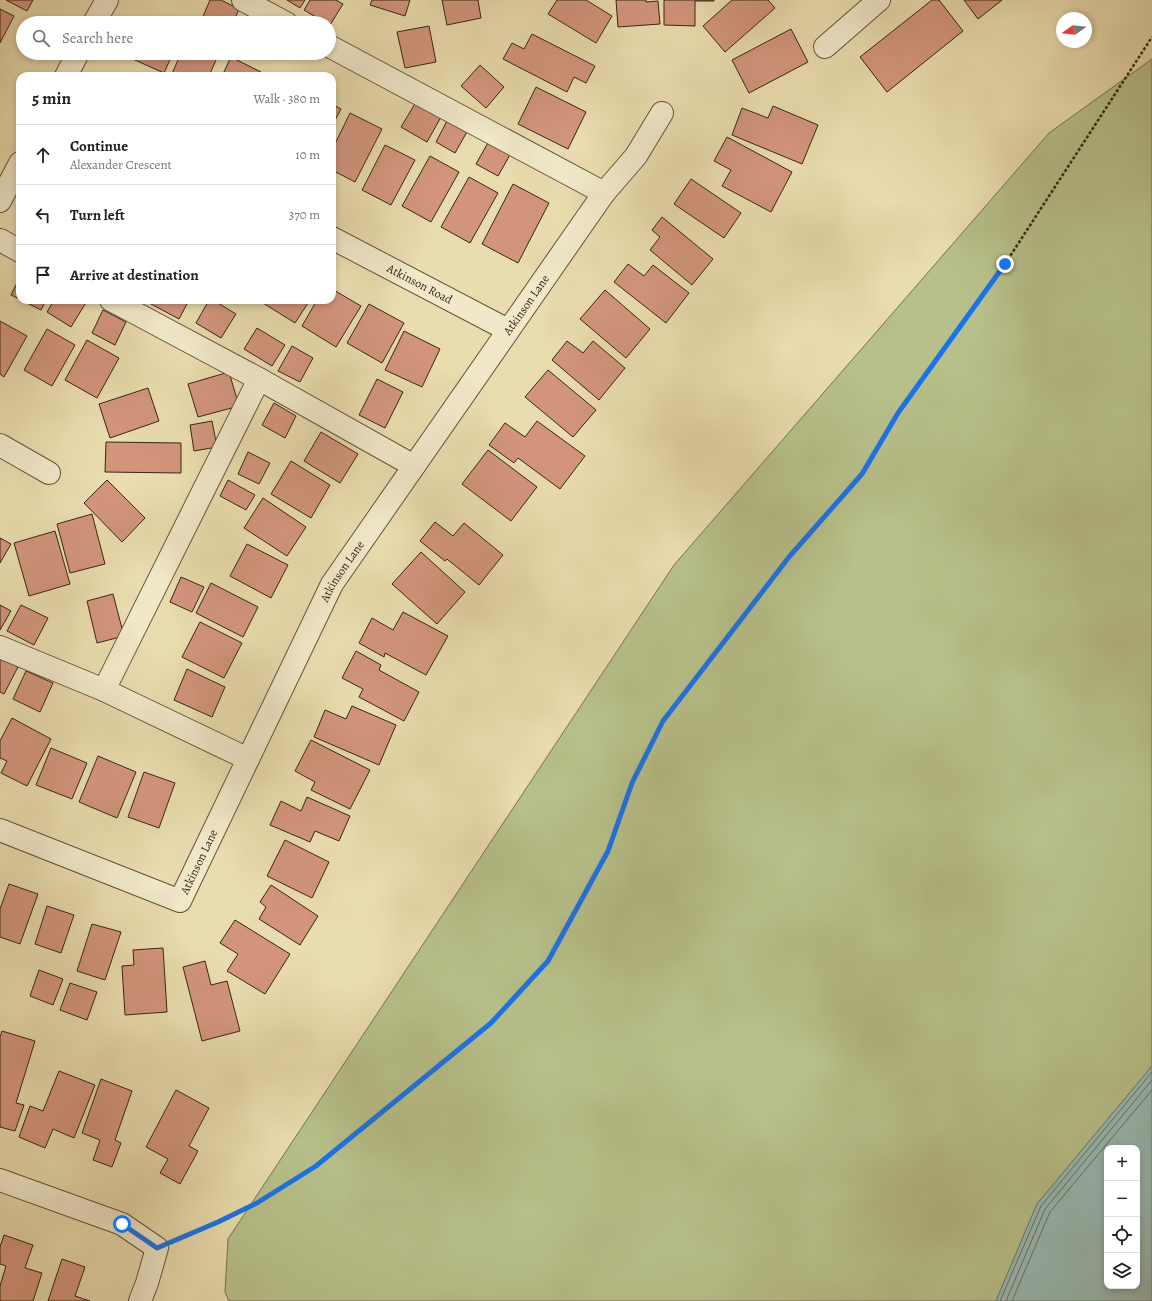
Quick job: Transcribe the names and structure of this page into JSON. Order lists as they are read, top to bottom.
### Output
{
  "streets": {
    "street": ["Atkinson Road", "Atkinson Lane"]
  },
  "crossings": [
    ["Atkinson Road", "Atkinson Lane"]
  ],
  "north": "left",
  "page": {
    "search": "Search here",
    "heading": ["5 min", "Walk · 380 m"],
    "list": [
      ["Continue", "Alexander Crescent", "10 m"],
      ["Turn left", "370 m"],
      "Arrive at destination"
    ],
    "map_buttons": ["+", "−"]
  }
}
